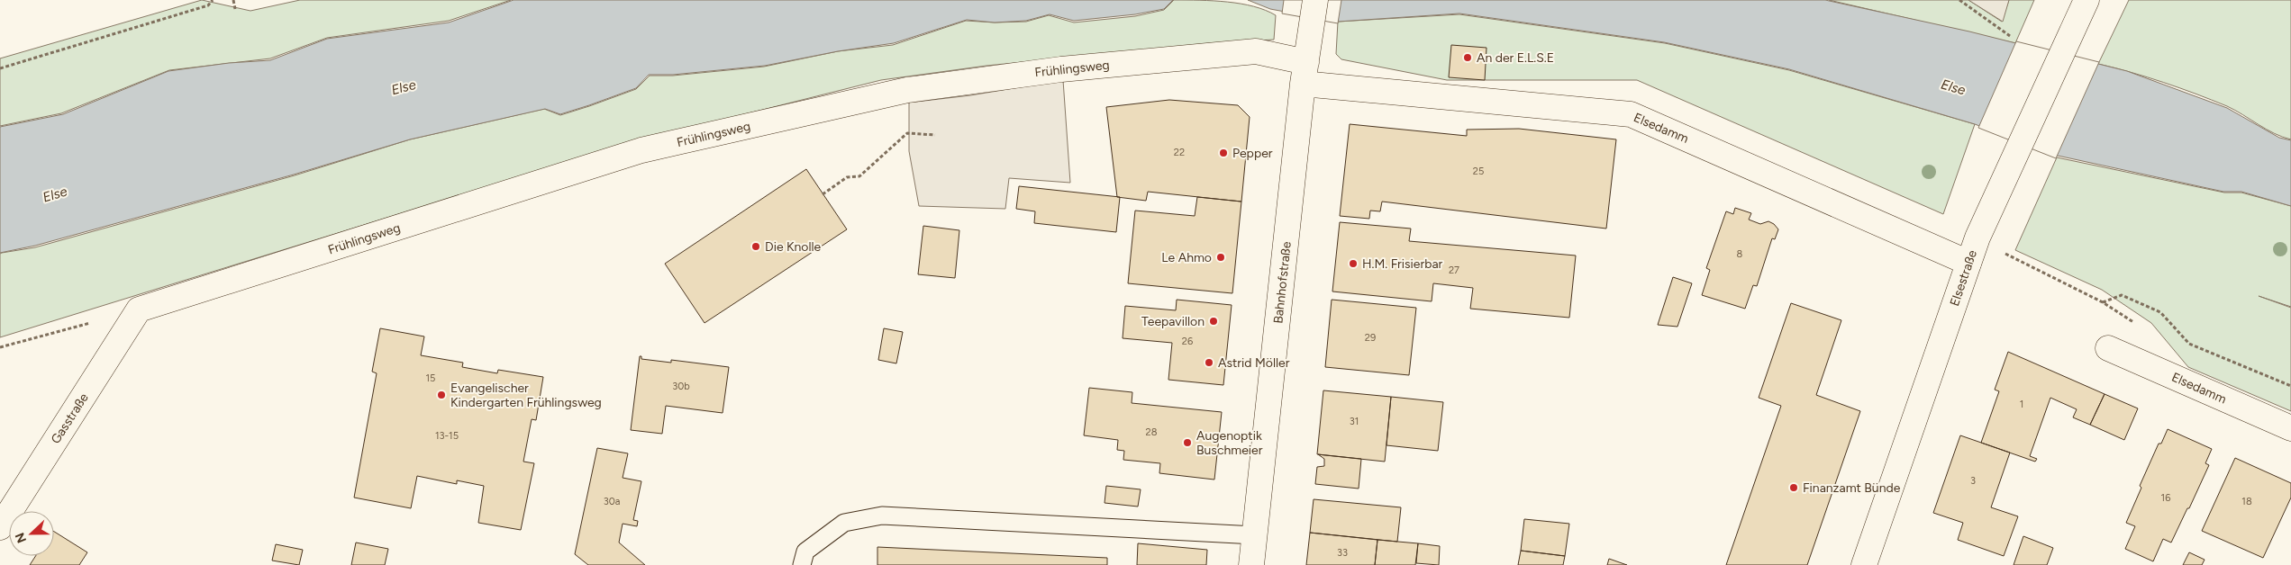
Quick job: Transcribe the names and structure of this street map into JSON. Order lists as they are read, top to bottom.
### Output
{
  "streets": {
    "street": [
      "Frühlingsweg",
      "Elsedamm",
      "Elsestraße",
      "Bahnhofstraße",
      "Gasstraße"
    ]
  },
  "crossings": [
    ["Frühlingsweg", "Elsedamm"],
    ["Frühlingsweg", "Bahnhofstraße"],
    ["Frühlingsweg", "Gasstraße"],
    ["Elsedamm", "Elsestraße"],
    ["Elsedamm", "Bahnhofstraße"]
  ],
  "water": ["Else"],
  "places": [
    "An der E.L.S.E",
    "Pepper",
    "Die Knolle",
    "Le Ahmo",
    "H.M. Frisierbar",
    "Teepavillon",
    "Astrid Möller",
    "Evangelischer Kindergarten Frühlingsweg",
    "Augenoptik Buschmeier",
    "Finanzamt Bünde"
  ],
  "house_numbers": [
    "22",
    "25",
    "8",
    "27",
    "29",
    "26",
    "15",
    "30b",
    "1",
    "31",
    "28",
    "13-15",
    "3",
    "16",
    "30a",
    "18",
    "33"
  ],
  "north": "left"
}
